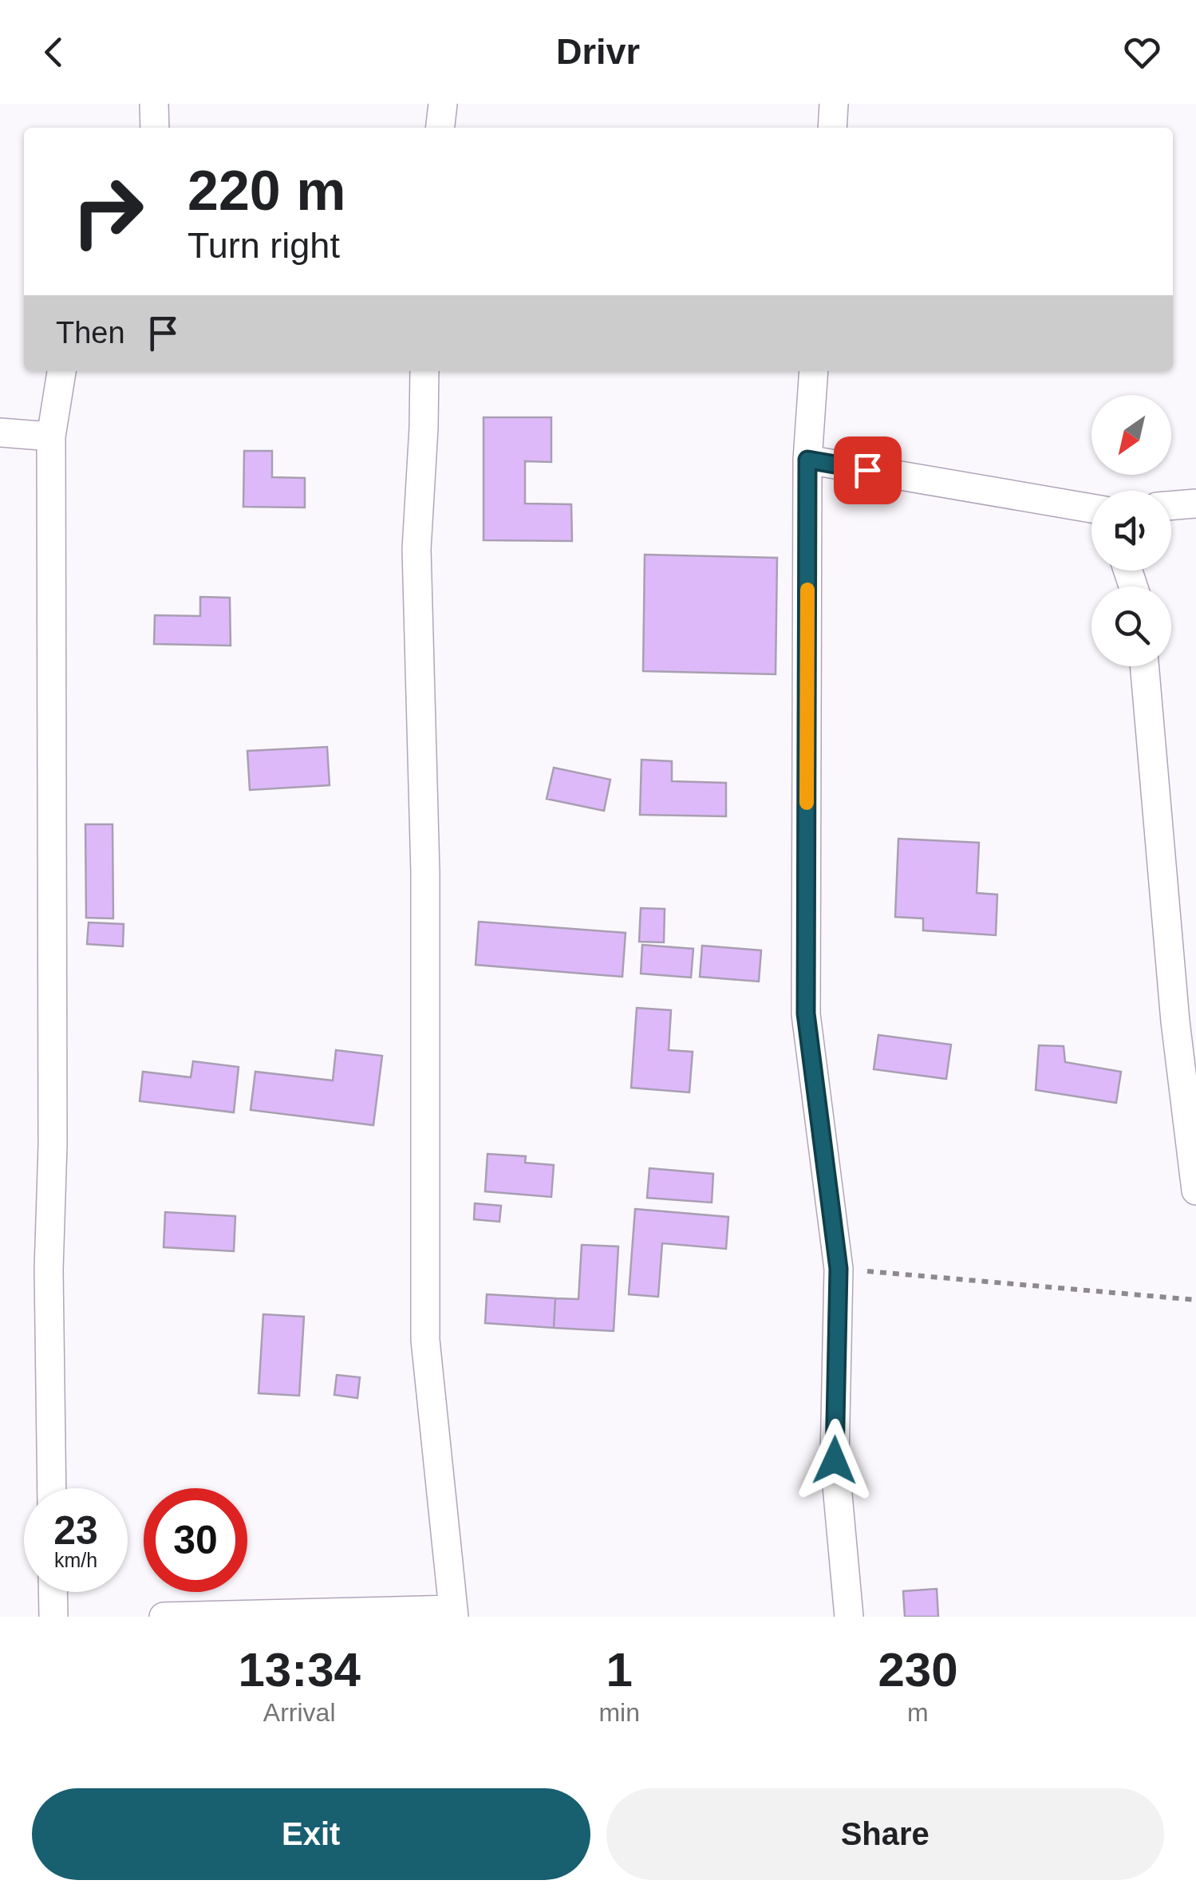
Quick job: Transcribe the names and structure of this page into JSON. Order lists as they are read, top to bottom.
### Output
{
  "north": "bottom left",
  "page": {
    "header": "Drivr",
    "turn": ["220 m", "Turn right"],
    "then": "Then",
    "speed": "23 km/h",
    "limit": "30",
    "eta": [
      "13:34",
      "Arrival",
      "1",
      "min",
      "230",
      "m"
    ],
    "buttons": ["Exit", "Share"]
  }
}
